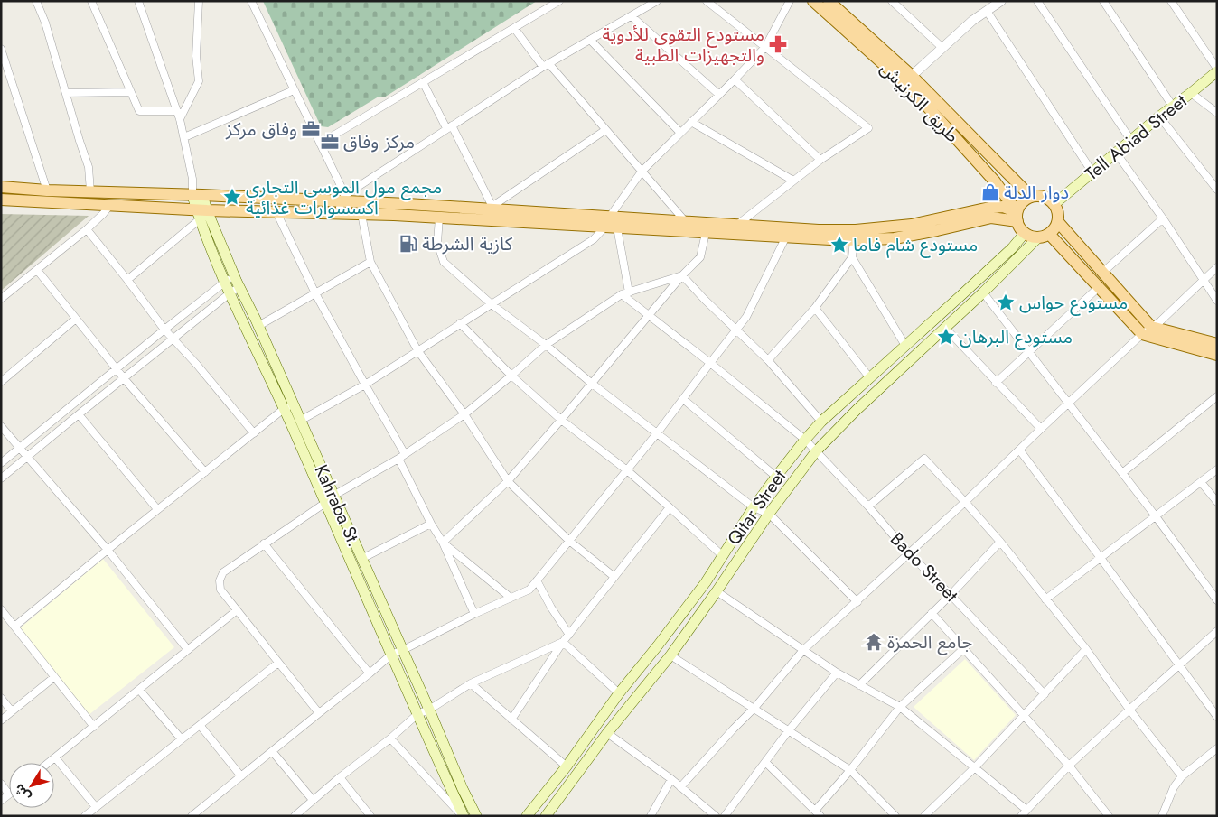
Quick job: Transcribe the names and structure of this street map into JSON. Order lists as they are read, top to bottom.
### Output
{
  "streets": {
    "main road": [
      "طريق الكرنيش",
      "Tell Abiad Street",
      "Kahraba St.",
      "Qitar Street"
    ],
    "street": ["Bado Street"]
  },
  "crossings": [
    ["طريق الكرنيش", "Tell Abiad Street"],
    ["طريق الكرنيش", "Qitar Street"],
    ["Tell Abiad Street", "Qitar Street"],
    ["Qitar Street", "Bado Street"]
  ],
  "places": {
    "pharmacy": ["مستودع التقوى للأدوية والتجهيزات الطبية"],
    "office": ["وفاق مركز", "مركز وفاق"],
    "shop": ["دوار الدلة"],
    "place": [
      "مجمع مول الموسى التجاري اكسسوارات غذائية",
      "مستودع شام فاما",
      "مستودع حواس",
      "مستودع البرهان"
    ],
    "fuel station": ["كازية الشرطة"],
    "temple": ["جامع الحمزة"]
  },
  "north": "bottom left"
}
